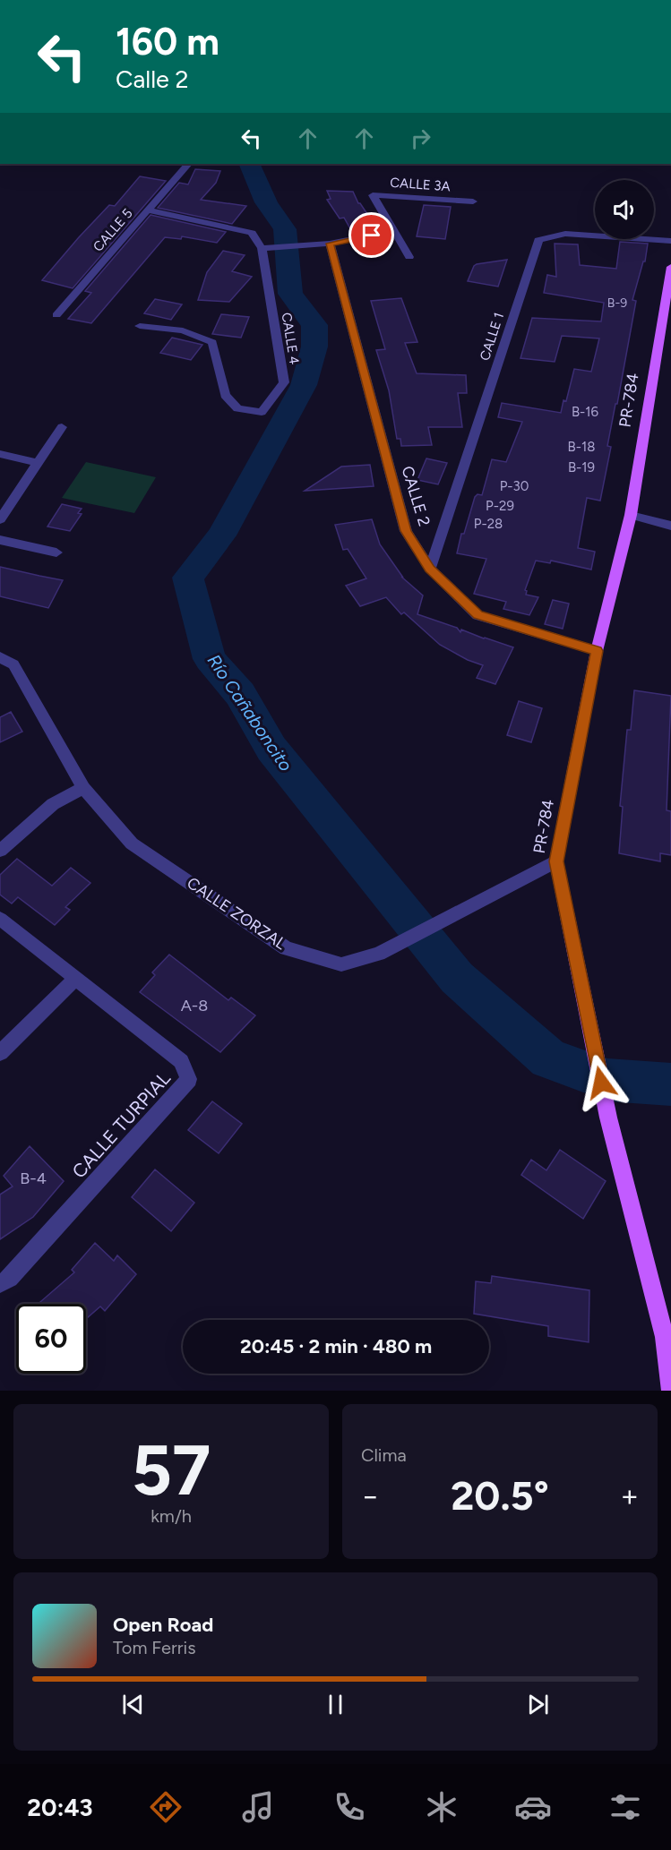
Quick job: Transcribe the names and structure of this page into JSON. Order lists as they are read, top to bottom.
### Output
{
  "streets": {
    "main road": ["PR-784"],
    "street": [
      "CALLE 3A",
      "CALLE 5",
      "CALLE 1",
      "CALLE 4",
      "CALLE 2",
      "CALLE ZORZAL",
      "CALLE TURPIAL"
    ]
  },
  "crossings": [
    ["CALLE 1", "CALLE 2"],
    ["PR-784", "CALLE 2"],
    ["PR-784", "CALLE ZORZAL"]
  ],
  "water": ["Río Cañaboncito"],
  "house_numbers": [
    "B-9",
    "B-16",
    "B-18",
    "B-19",
    "P-30",
    "P-29",
    "P-28",
    "A-8",
    "B-4"
  ],
  "page": {
    "turn": ["160 m", "Calle 2"],
    "limit": "60",
    "trip": "20:45 · 2 min · 480 m",
    "tile": [
      ["57", "km/h"],
      "Clima"
    ],
    "heat": ["−", "20.5°", "+"],
    "song": ["Open Road", "Tom Ferris"],
    "tabs": "20:43"
  }
}
